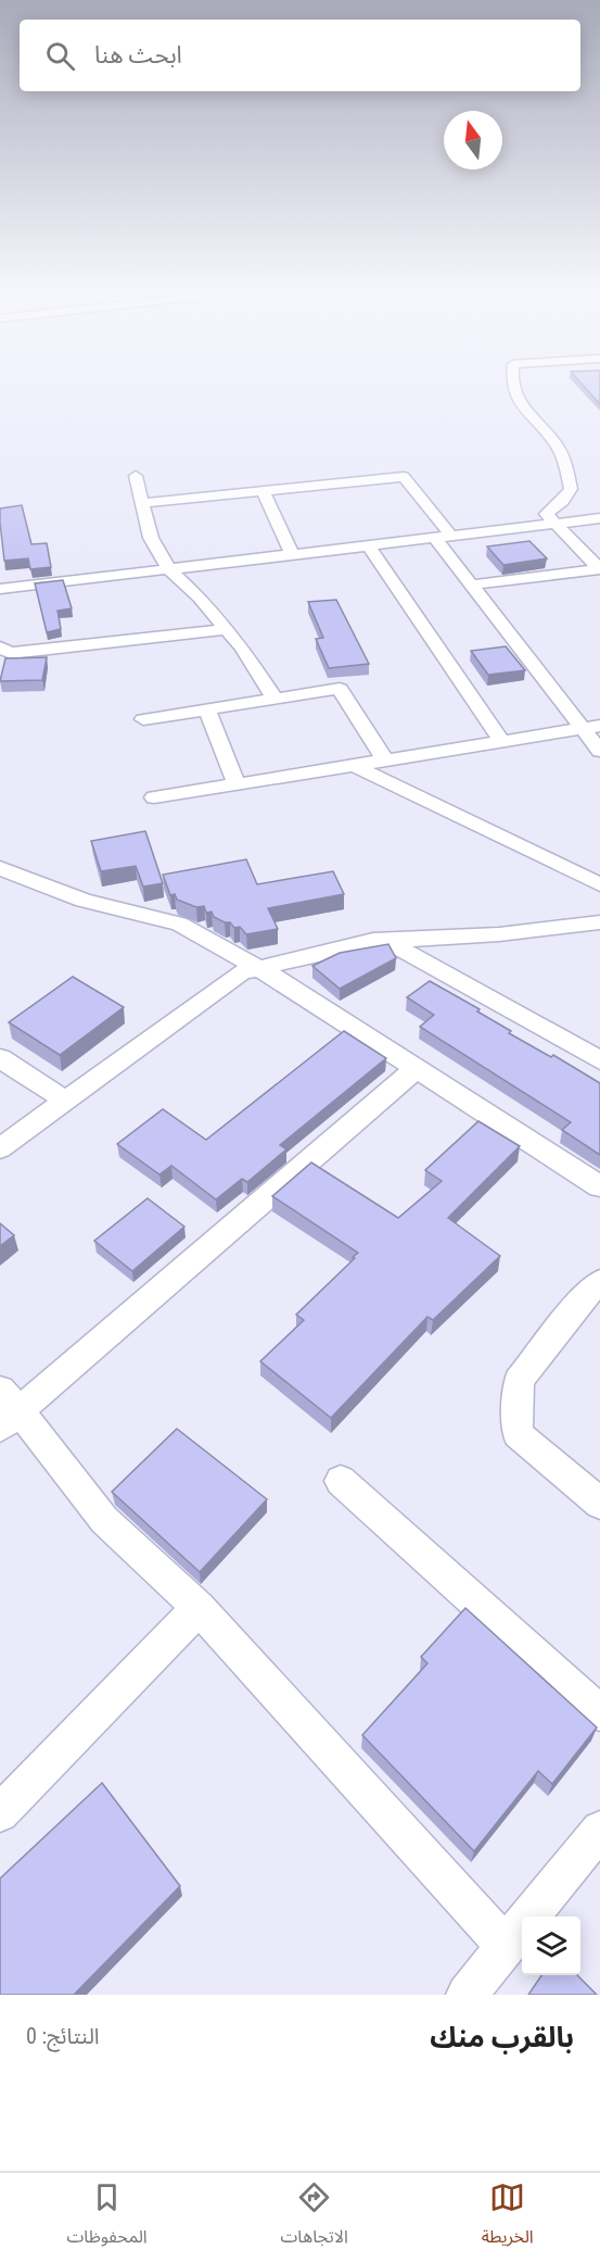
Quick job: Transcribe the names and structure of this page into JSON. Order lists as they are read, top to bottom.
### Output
{
  "north": "top",
  "page": {
    "search": "ابحث هنا",
    "heading": ["بالقرب منك", "النتائج: 0"],
    "nav": ["الخريطة", "الاتجاهات", "المحفوظات"]
  }
}
